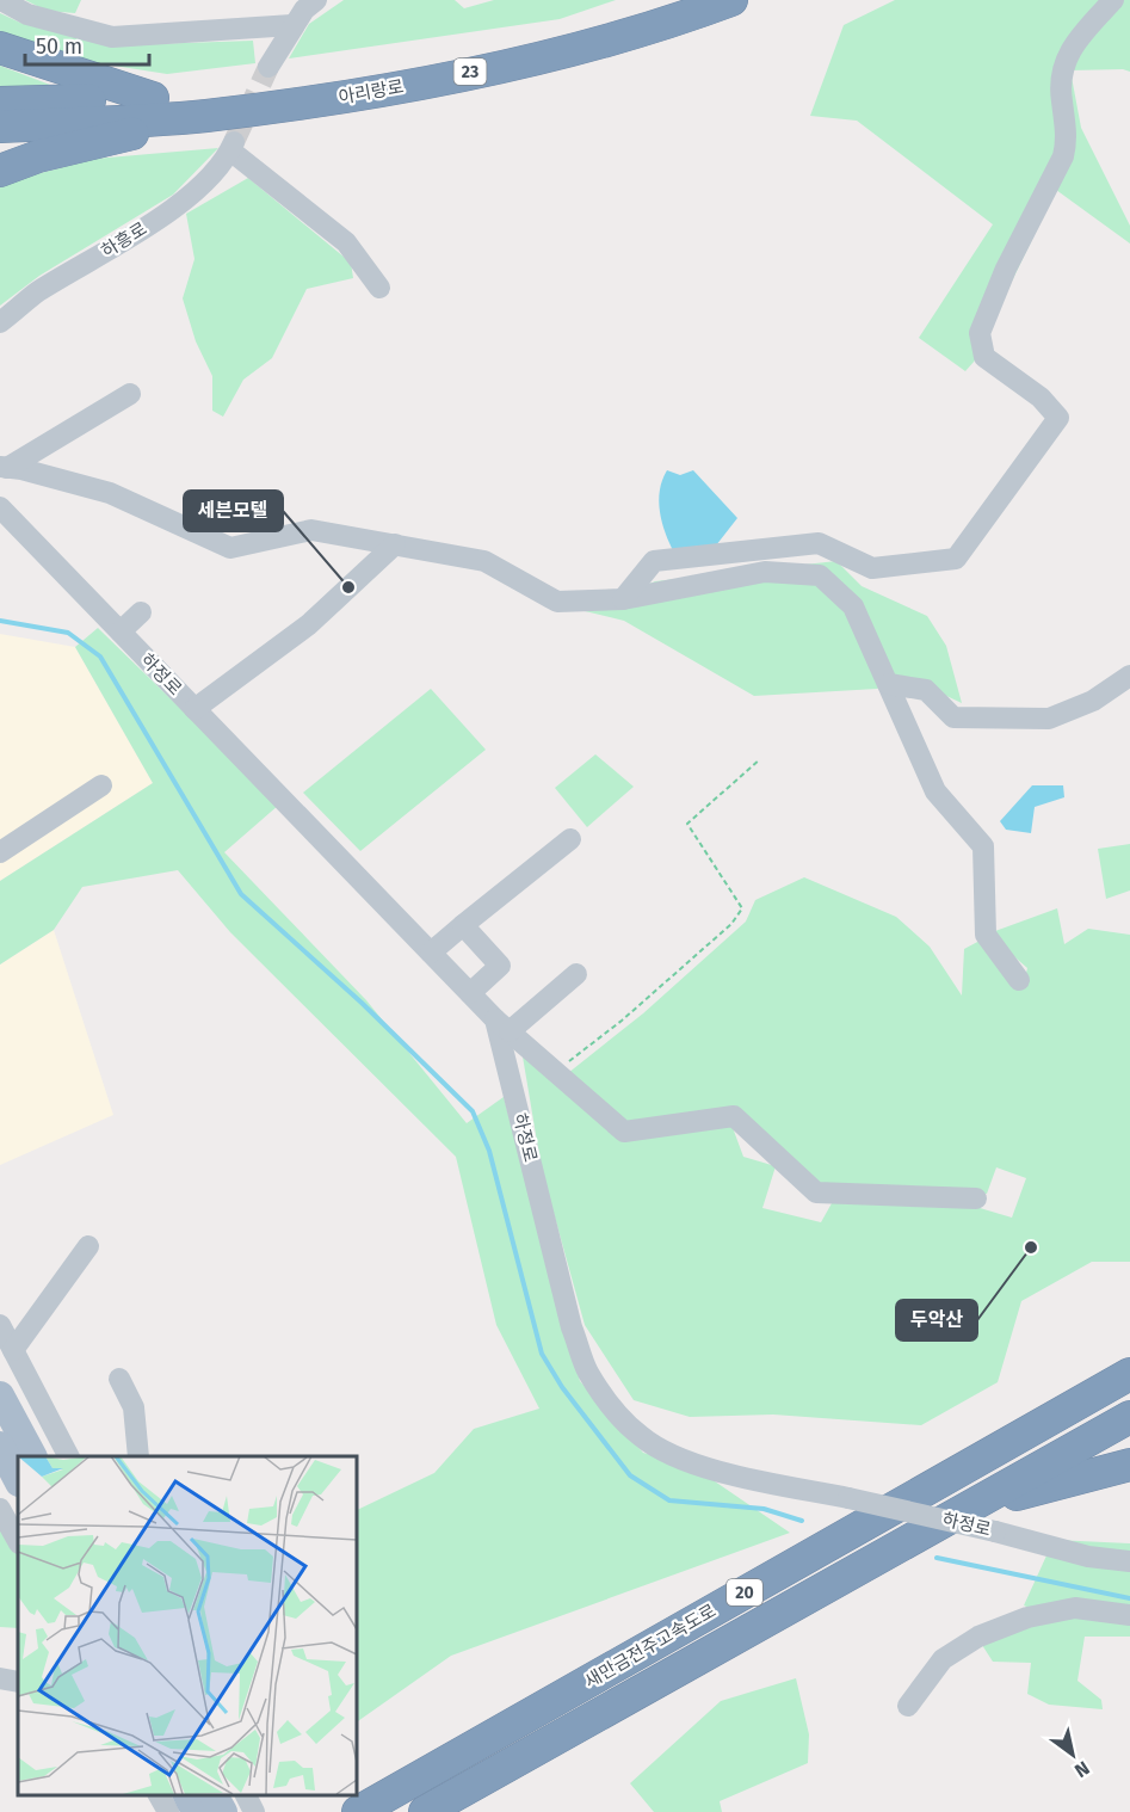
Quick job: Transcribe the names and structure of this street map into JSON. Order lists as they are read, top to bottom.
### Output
{
  "streets": {
    "highway": [
      "23",
      "아리랑로",
      "20",
      "새만금전주고속도로"
    ],
    "street": ["하흥로", "하정로"]
  },
  "crossings": [
    ["23", "아리랑로"]
  ],
  "places": ["세븐모텔", "두악산"],
  "scale_bar": "50 m",
  "north": "bottom right"
}
